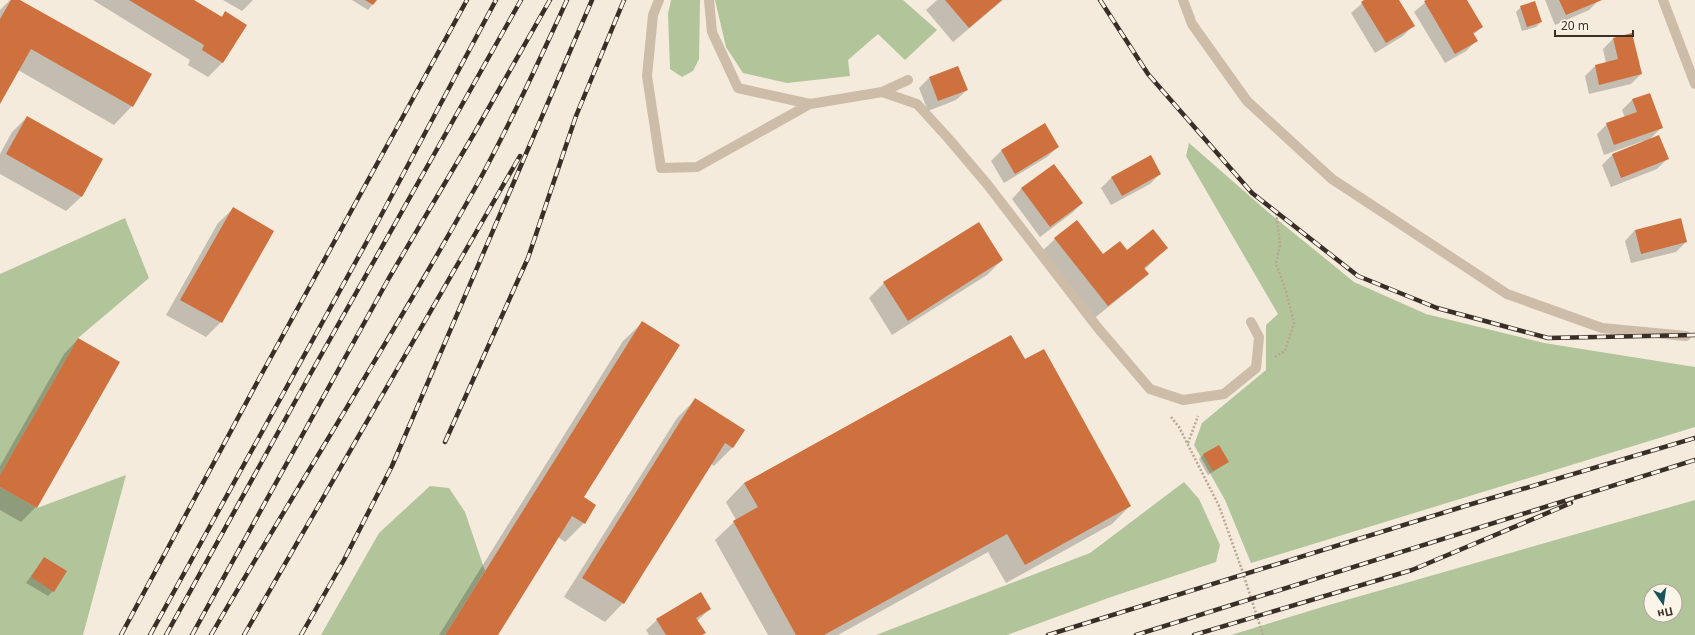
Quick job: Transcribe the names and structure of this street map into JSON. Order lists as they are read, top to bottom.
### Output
{
  "scale_bar": "20 m",
  "north": "bottom"
}
